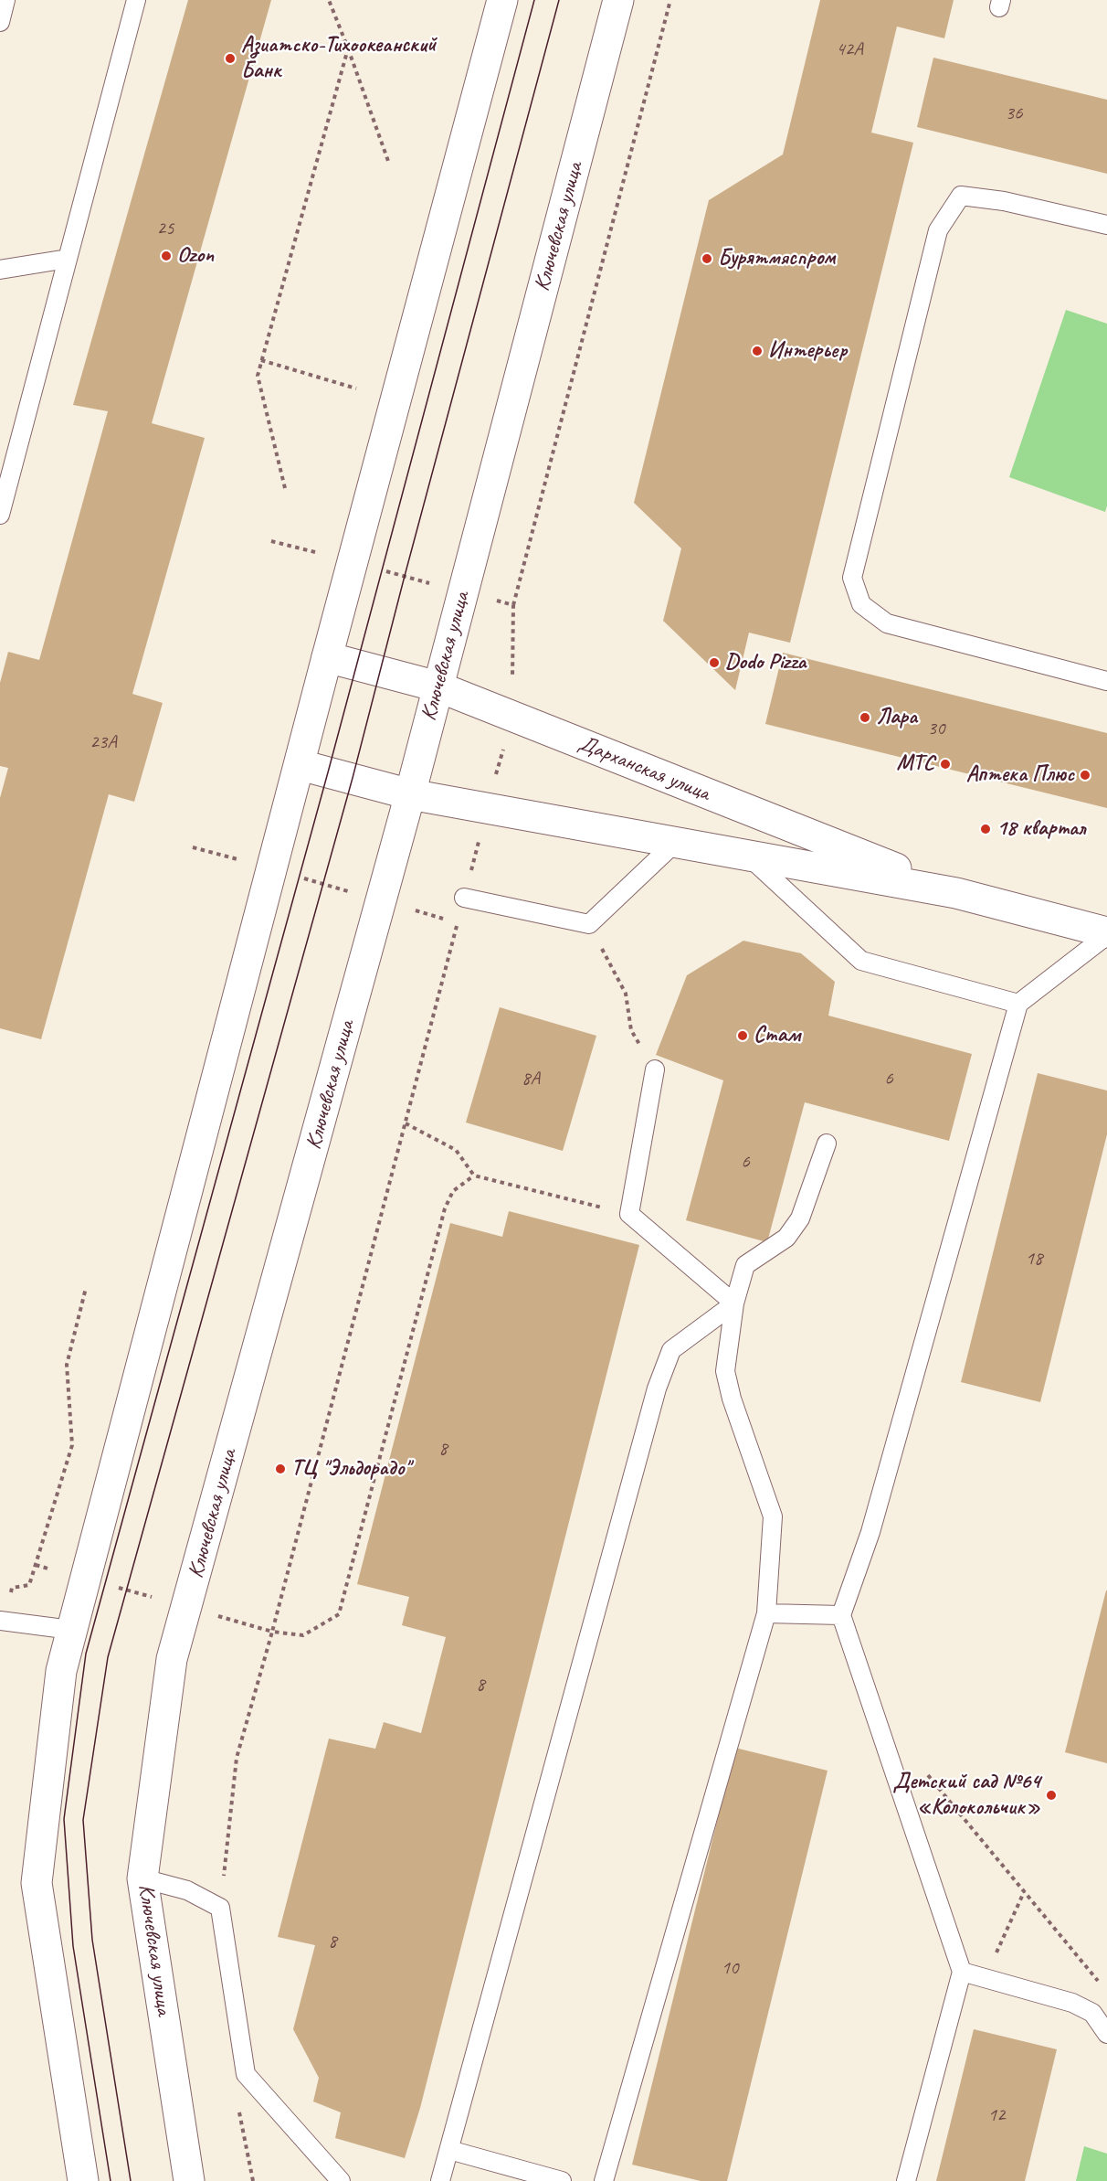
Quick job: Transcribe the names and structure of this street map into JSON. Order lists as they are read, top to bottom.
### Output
{
  "streets": {
    "main road": ["Ключевская улица", "Дарханская улица"]
  },
  "crossings": [
    ["Ключевская улица", "Дарханская улица"]
  ],
  "places": [
    "Азиатско-Тихоокеанский Банк",
    "Ozon",
    "Бурятмяспром",
    "Интерьер",
    "Dodo Pizza",
    "Лара",
    "МТС",
    "Аптека Плюс",
    "18 квартал",
    "Стам",
    "ТЦ \"Эльдорадо\"",
    "Детский сад №64 «Колокольчик»"
  ],
  "house_numbers": [
    "42А",
    "36",
    "25",
    "30",
    "23А",
    "8А",
    "6",
    "6",
    "18",
    "8",
    "8",
    "8",
    "10",
    "12"
  ]
}
